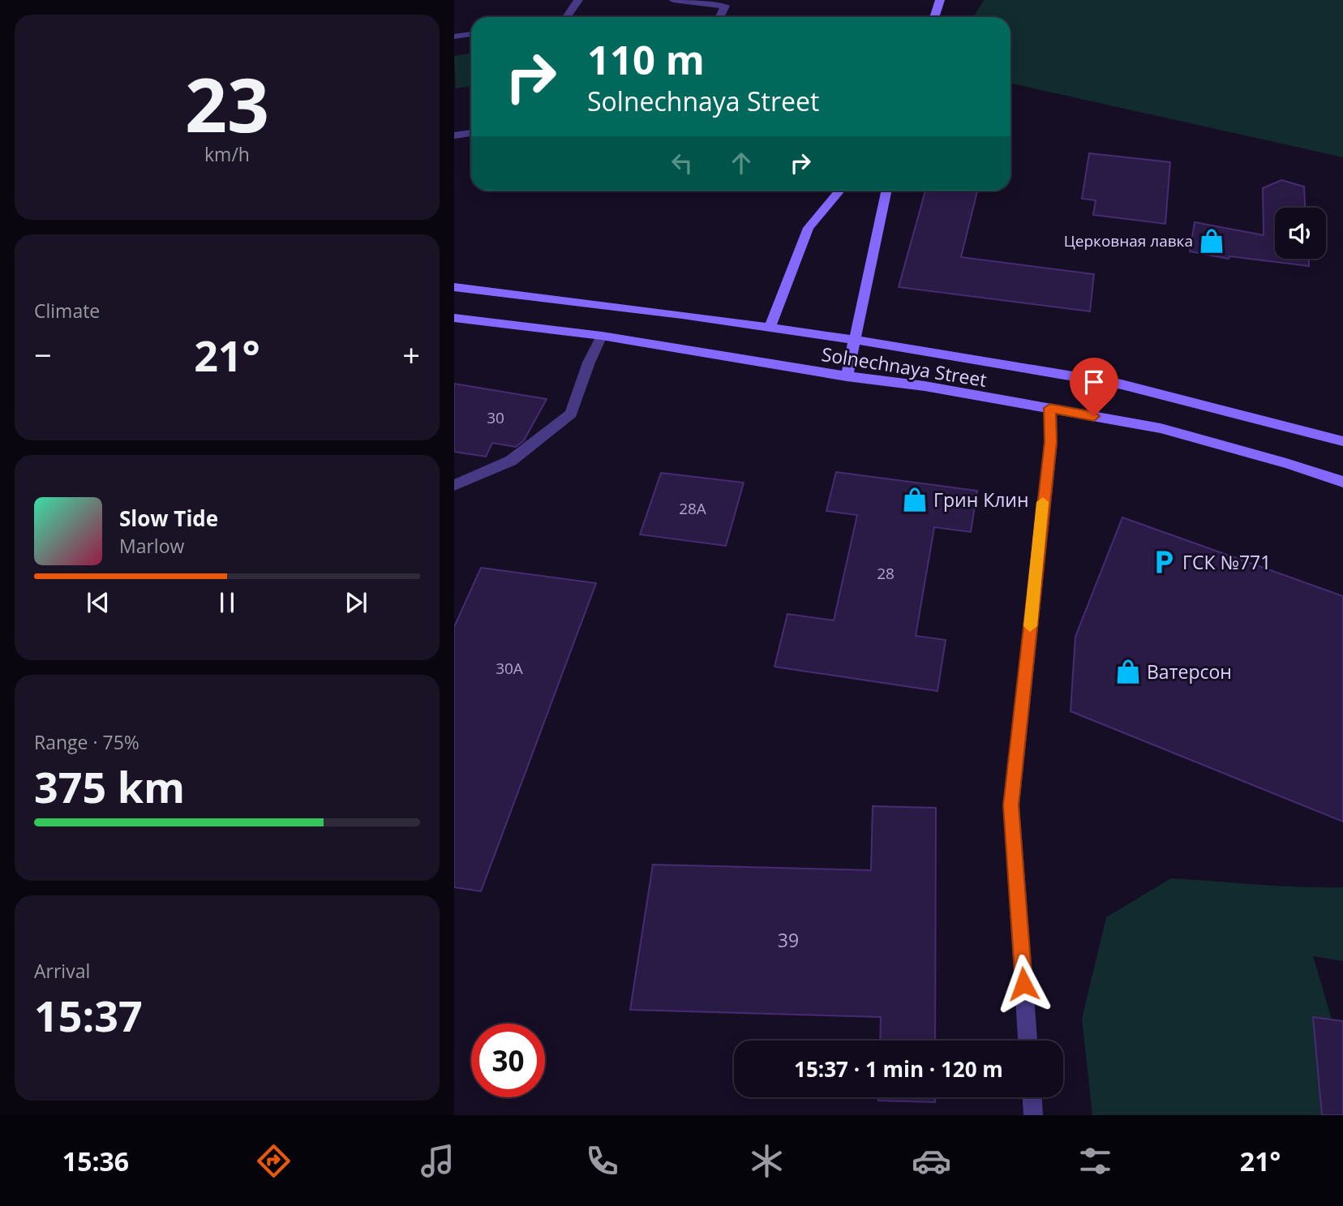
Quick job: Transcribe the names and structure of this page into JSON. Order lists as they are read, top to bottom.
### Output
{
  "streets": {
    "main road": ["Solnechnaya Street"]
  },
  "places": {
    "shop": ["Церковная лавка", "Грин Клин", "Ватерсон"],
    "parking": ["ГСК №771"]
  },
  "house_numbers": [
    "30",
    "28А",
    "28",
    "30А",
    "39"
  ],
  "page": {
    "tile": [
      ["23", "km/h"],
      "Climate",
      ["Range · 75%", "375 km"],
      ["Arrival", "15:37"]
    ],
    "turn": ["110 m", "Solnechnaya Street"],
    "heat": ["−", "21°", "+"],
    "song": ["Slow Tide", "Marlow"],
    "limit": "30",
    "trip": "15:37 · 1 min · 120 m",
    "tabs": ["15:36", "21°"]
  }
}
